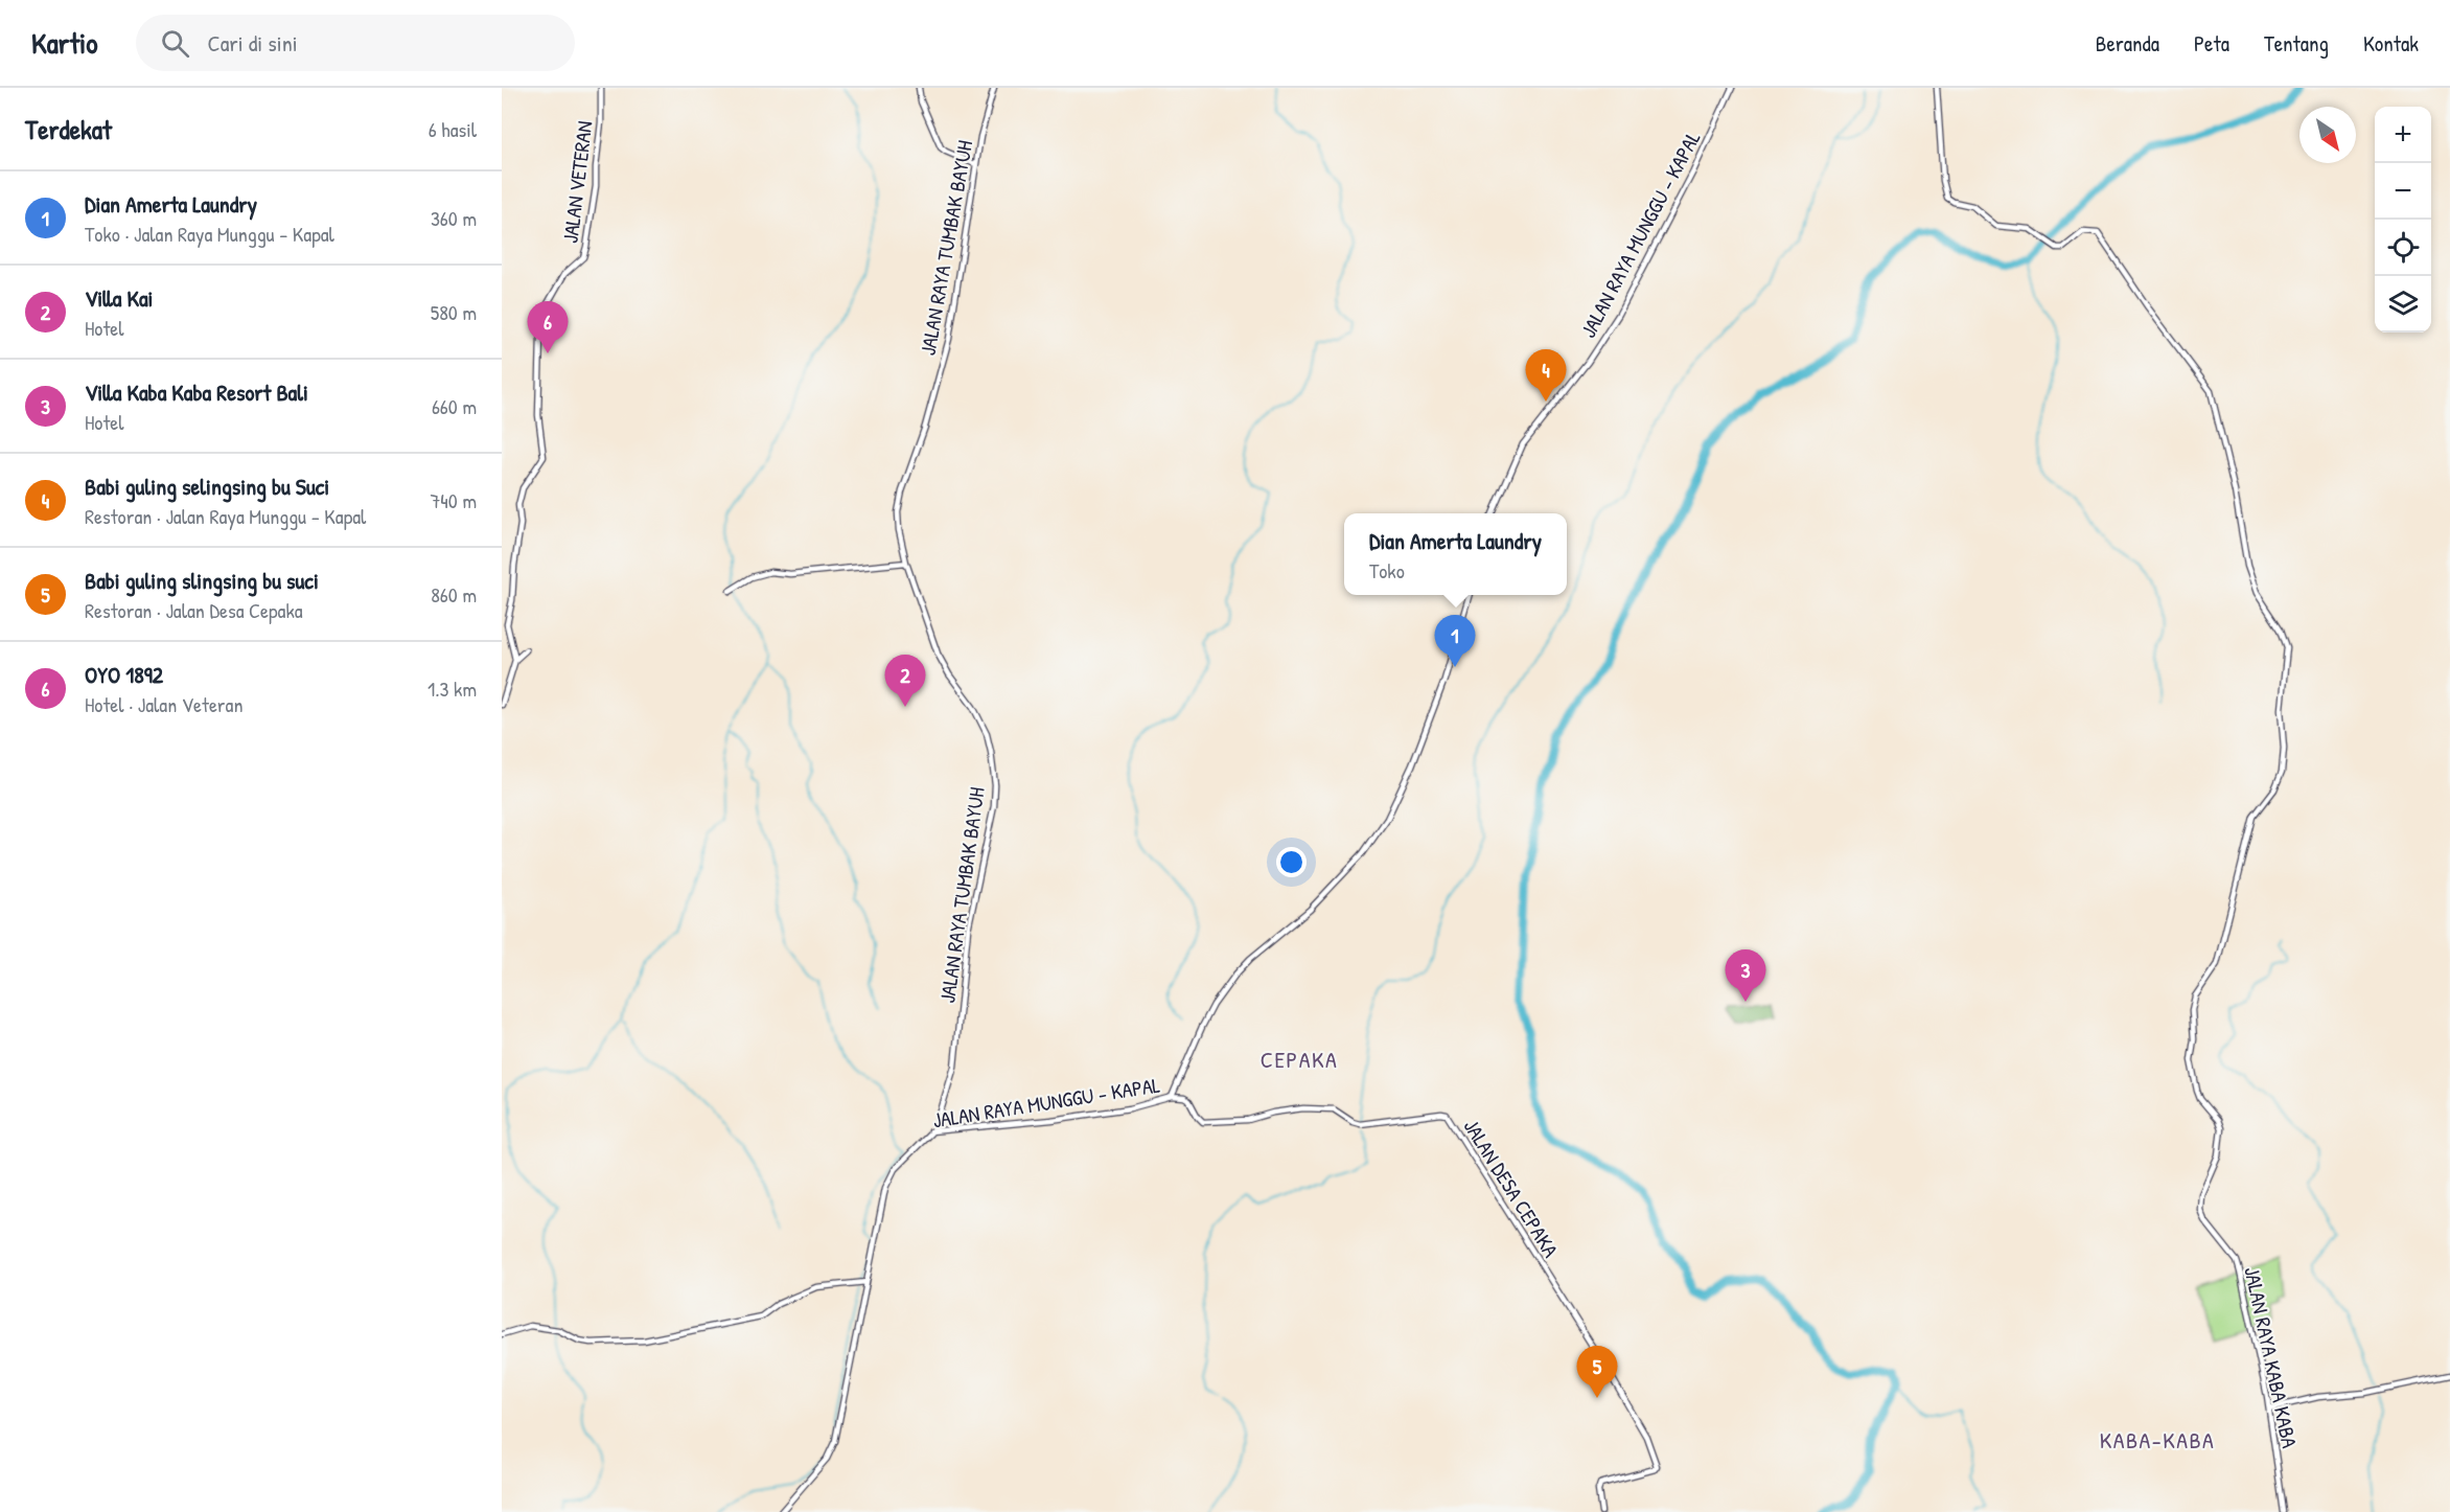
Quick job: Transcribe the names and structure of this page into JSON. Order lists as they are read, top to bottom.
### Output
{
  "streets": {
    "street": [
      "JALAN VETERAN",
      "JALAN RAYA MUNGGU - KAPAL",
      "JALAN RAYA TUMBAK BAYUH",
      "JALAN DESA CEPAKA",
      "JALAN RAYA KABA KABA"
    ]
  },
  "crossings": [
    ["JALAN RAYA MUNGGU - KAPAL", "JALAN RAYA TUMBAK BAYUH"],
    ["JALAN RAYA MUNGGU - KAPAL", "JALAN DESA CEPAKA"]
  ],
  "districts": ["CEPAKA", "KABA-KABA"],
  "north": "bottom right",
  "page": {
    "header": "Kartio",
    "search": "Cari di sini",
    "nav": [
      "Beranda",
      "Peta",
      "Tentang",
      "Kontak"
    ],
    "heading": ["Terdekat", "6 hasil"],
    "map_buttons": ["+", "−"],
    "list": [
      {
        "mark": "1",
        "name": "Dian Amerta Laundry",
        "note": "Toko · Jalan Raya Munggu - Kapal",
        "value": "360 m"
      },
      {
        "mark": "2",
        "name": "Villa Kai",
        "note": "Hotel",
        "value": "580 m"
      },
      {
        "mark": "3",
        "name": "Villa Kaba Kaba Resort Bali",
        "note": "Hotel",
        "value": "660 m"
      },
      {
        "mark": "4",
        "name": "Babi guling selingsing bu Suci",
        "note": "Restoran · Jalan Raya Munggu - Kapal",
        "value": "740 m"
      },
      {
        "mark": "5",
        "name": "Babi guling slingsing bu suci",
        "note": "Restoran · Jalan Desa Cepaka",
        "value": "860 m"
      },
      {
        "mark": "6",
        "name": "OYO 1892",
        "note": "Hotel · Jalan Veteran",
        "value": "1.3 km"
      }
    ],
    "pins": [
      "6",
      "4",
      "1",
      "2",
      "3",
      "5"
    ],
    "popup": ["Dian Amerta Laundry", "Toko"]
  }
}
